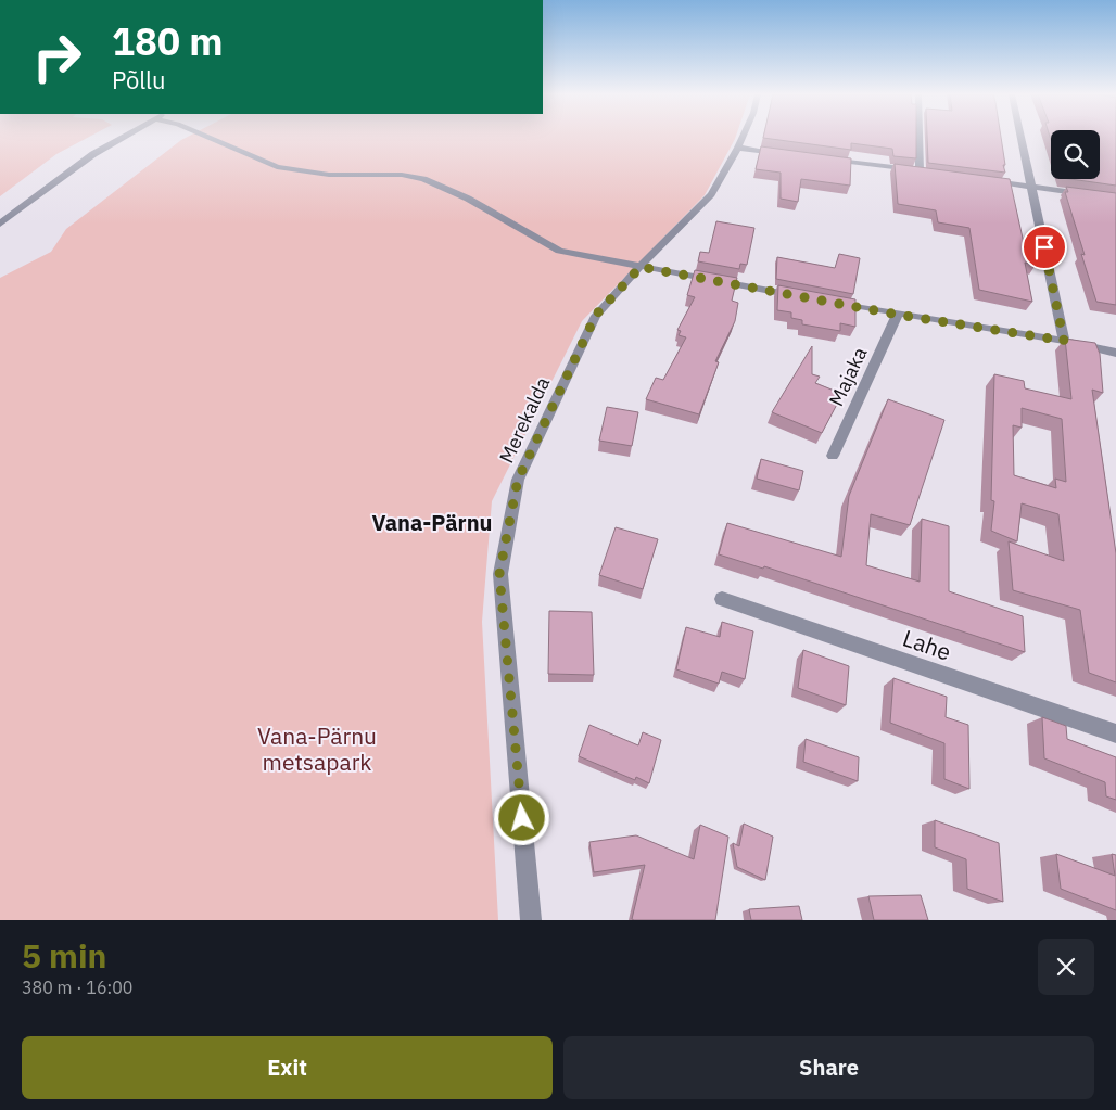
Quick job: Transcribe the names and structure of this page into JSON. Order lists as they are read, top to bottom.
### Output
{
  "streets": {
    "street": ["Majaka", "Merekalda", "Lahe"]
  },
  "districts": ["Vana-Pärnu"],
  "parks": ["Vana-Pärnu metsapark"],
  "page": {
    "turn": ["180 m", "Põllu"],
    "heading": ["5 min", "380 m · 16:00"],
    "buttons": ["Exit", "Share"]
  }
}
